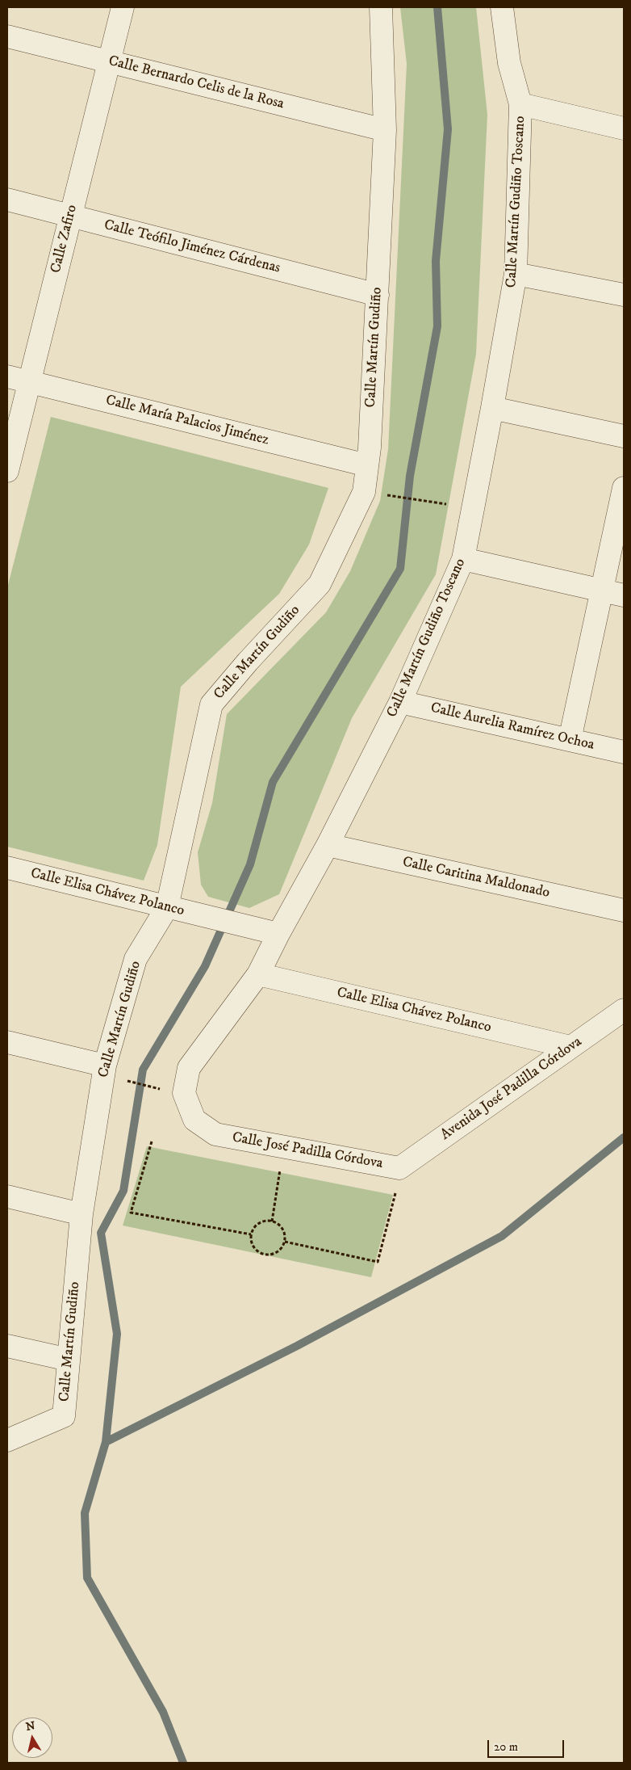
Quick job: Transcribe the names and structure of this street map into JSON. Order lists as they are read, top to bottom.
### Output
{
  "streets": {
    "street": [
      "Calle Bernardo Celis de la Rosa",
      "Calle Martín Gudiño Toscano",
      "Calle Zafiro",
      "Calle Teófilo Jiménez Cárdenas",
      "Calle Martín Gudiño",
      "Calle María Palacios Jiménez",
      "Calle Aurelia Ramírez Ochoa",
      "Calle Caritina Maldonado",
      "Calle Elisa Chávez Polanco",
      "Avenida José Padilla Córdova",
      "Calle José Padilla Córdova"
    ]
  },
  "crossings": [
    ["Calle Bernardo Celis de la Rosa", "Calle Zafiro"],
    ["Calle Bernardo Celis de la Rosa", "Calle Martín Gudiño"],
    ["Calle Martín Gudiño Toscano", "Calle Aurelia Ramírez Ochoa"],
    ["Calle Martín Gudiño Toscano", "Calle Caritina Maldonado"],
    ["Calle Martín Gudiño Toscano", "Calle Elisa Chávez Polanco"],
    ["Calle Martín Gudiño Toscano", "Calle José Padilla Córdova"],
    ["Calle Zafiro", "Calle Teófilo Jiménez Cárdenas"],
    ["Calle Zafiro", "Calle María Palacios Jiménez"],
    ["Calle Teófilo Jiménez Cárdenas", "Calle Martín Gudiño"],
    ["Calle Martín Gudiño", "Calle María Palacios Jiménez"],
    ["Calle Martín Gudiño", "Calle Elisa Chávez Polanco"],
    ["Calle Elisa Chávez Polanco", "Avenida José Padilla Córdova"],
    ["Avenida José Padilla Córdova", "Calle José Padilla Córdova"]
  ],
  "scale_bar": "20 m",
  "north": "top"
}
